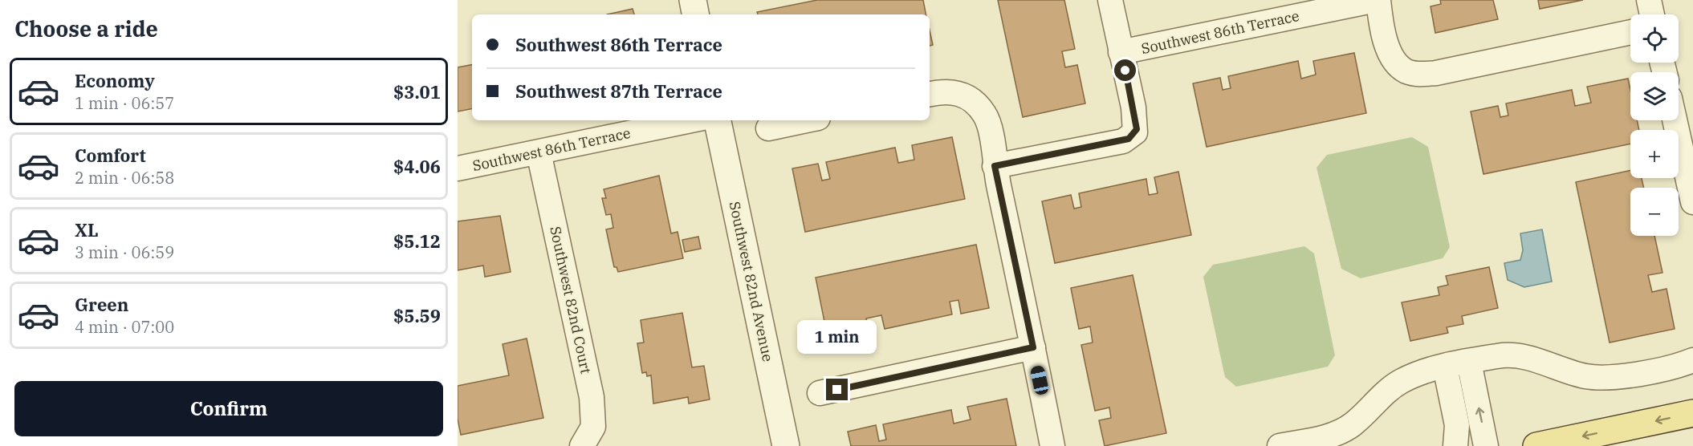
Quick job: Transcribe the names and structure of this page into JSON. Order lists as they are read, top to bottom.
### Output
{
  "streets": {
    "street": ["Southwest 86th Terrace", "Southwest 82nd Avenue", "Southwest 82nd Court"]
  },
  "crossings": [
    ["Southwest 86th Terrace", "Southwest 82nd Court"]
  ],
  "page": {
    "heading": "Choose a ride",
    "map_buttons": ["+", "−"],
    "banner": ["Southwest 86th Terrace", "Southwest 87th Terrace"],
    "list": [
      {
        "name": "Economy",
        "note": "1 min · 06:57",
        "value": "$3.01"
      },
      {
        "name": "Comfort",
        "note": "2 min · 06:58",
        "value": "$4.06"
      },
      {
        "name": "XL",
        "note": "3 min · 06:59",
        "value": "$5.12"
      },
      {
        "name": "Green",
        "note": "4 min · 07:00",
        "value": "$5.59"
      }
    ],
    "bubble": "1 min",
    "buttons": "Confirm"
  }
}
